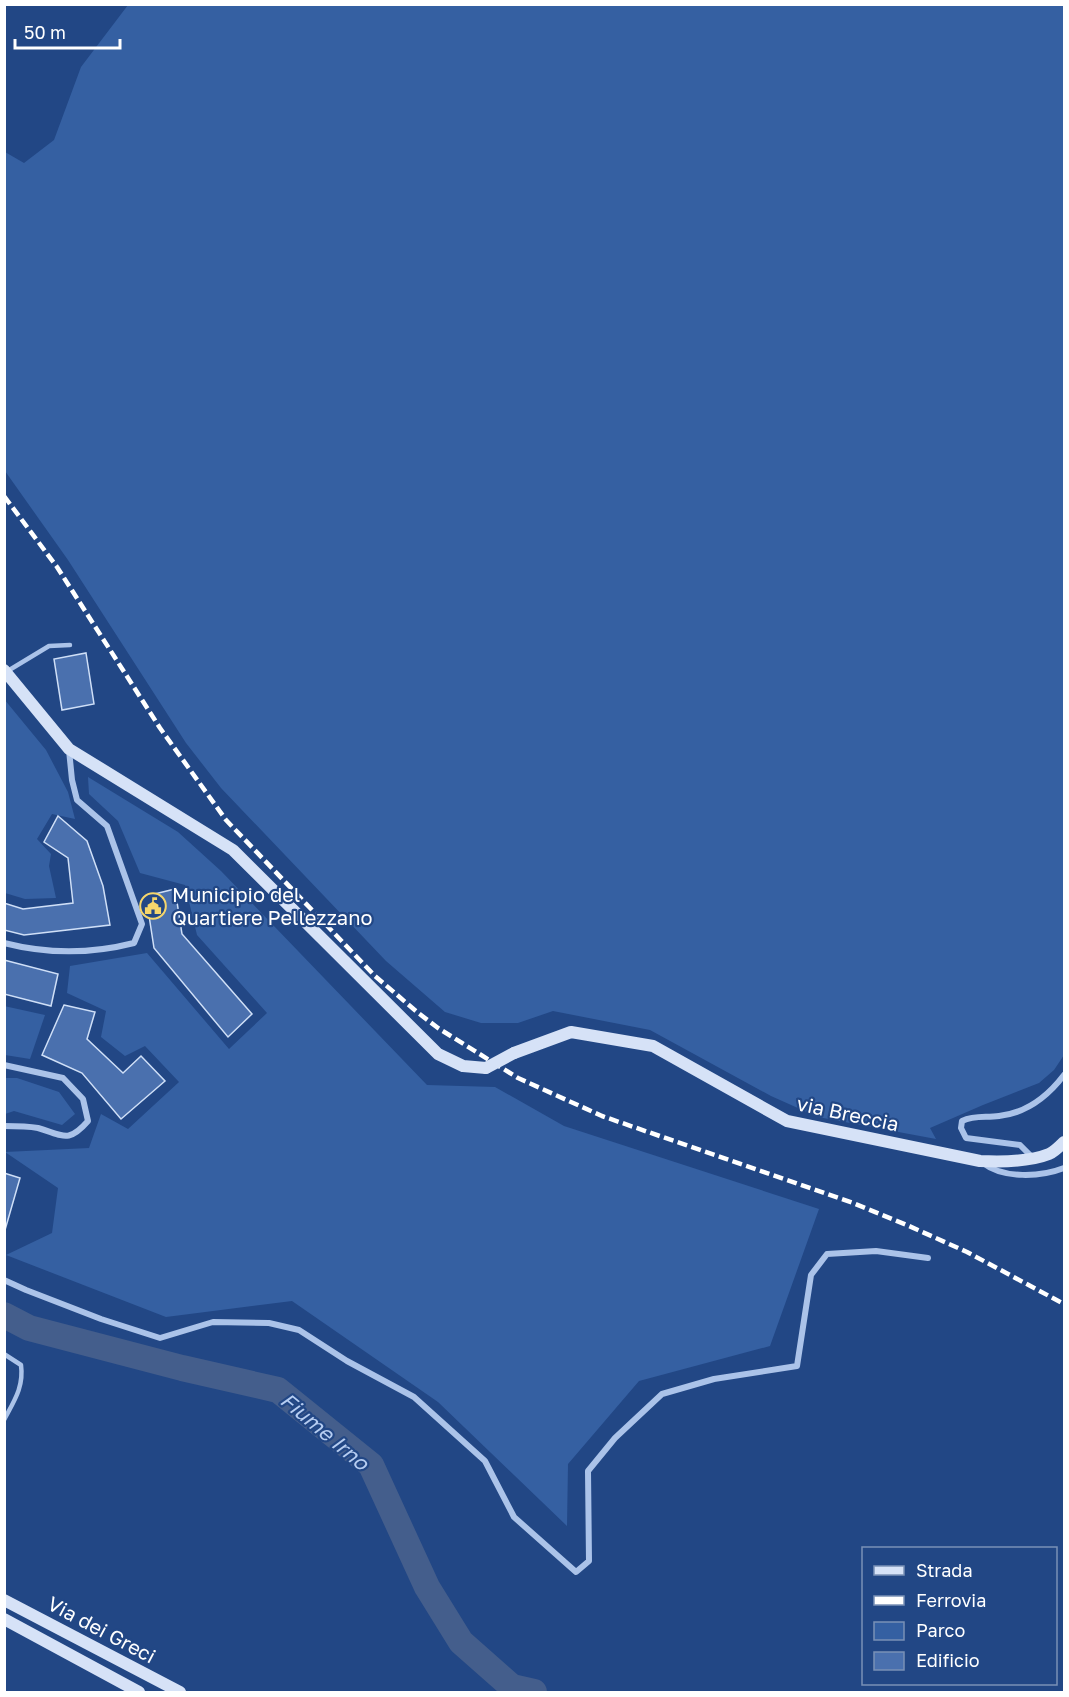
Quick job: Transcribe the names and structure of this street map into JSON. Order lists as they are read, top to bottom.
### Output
{
  "streets": {
    "street": ["via Breccia", "Via dei Greci"]
  },
  "water": ["Fiume Irno"],
  "places": {
    "public building": ["Municipio del Quartiere Pellezzano"]
  },
  "legend": [
    "Strada",
    "Ferrovia",
    "Parco",
    "Edificio"
  ],
  "scale_bar": "50 m"
}
